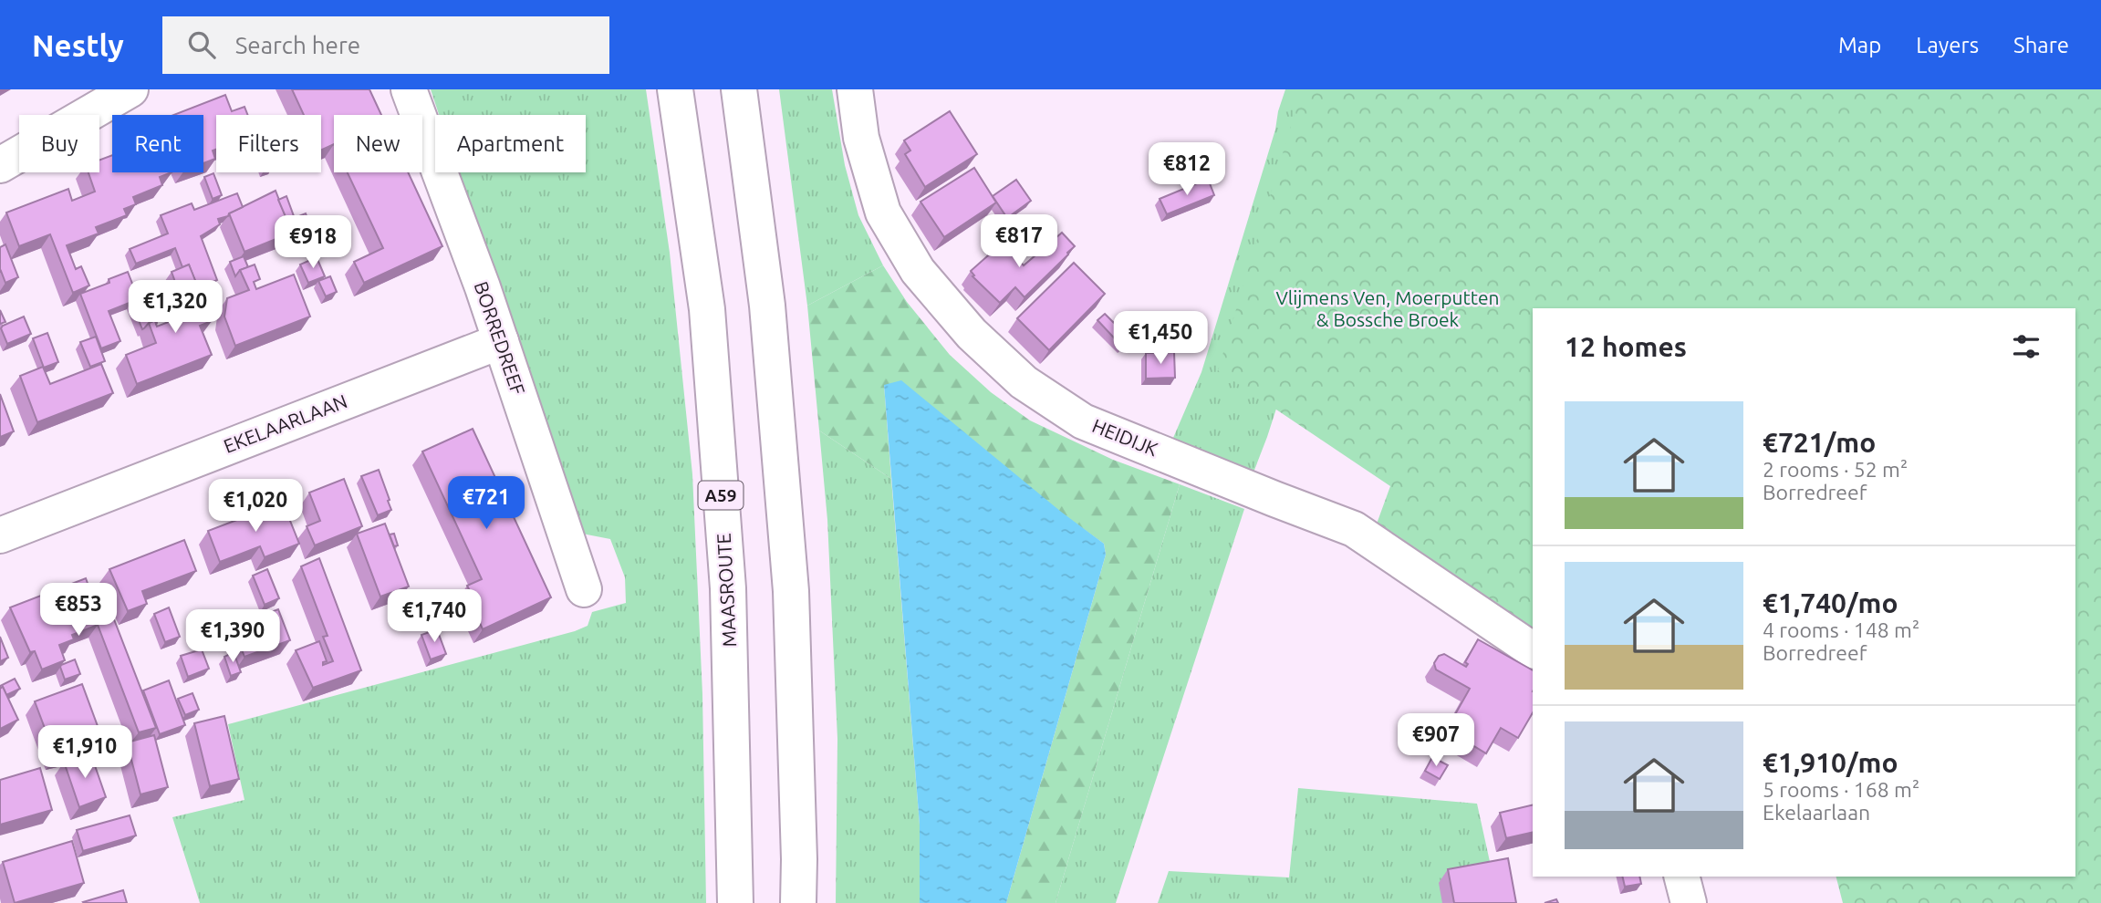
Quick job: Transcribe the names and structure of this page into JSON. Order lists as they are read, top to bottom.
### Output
{
  "streets": {
    "main road": [
      "BORREDREEF",
      "EKELAARLAAN",
      "HEIDIJK",
      "A59",
      "MAASROUTE"
    ]
  },
  "crossings": [
    ["BORREDREEF", "EKELAARLAAN"]
  ],
  "parks": ["Vlijmens Ven, Moerputten & Bossche Broek"],
  "page": {
    "header": "Nestly",
    "search": "Search here",
    "nav": ["Map", "Layers", "Share"],
    "chip": [
      "Buy",
      "Rent",
      "Filters",
      "New",
      "Apartment"
    ],
    "price": [
      "€812",
      "€817",
      "€918",
      "€1,320",
      "€1,450",
      "€721",
      "€1,020",
      "€853",
      "€1,740",
      "€1,390",
      "€907",
      "€1,910"
    ],
    "heading": "12 homes",
    "list": [
      {
        "name": "€721/mo",
        "note": "2 rooms · 52 m² · Borredreef"
      },
      {
        "name": "€1,740/mo",
        "note": "4 rooms · 148 m² · Borredreef"
      },
      {
        "name": "€1,910/mo",
        "note": "5 rooms · 168 m² · Ekelaarlaan"
      }
    ]
  }
}
